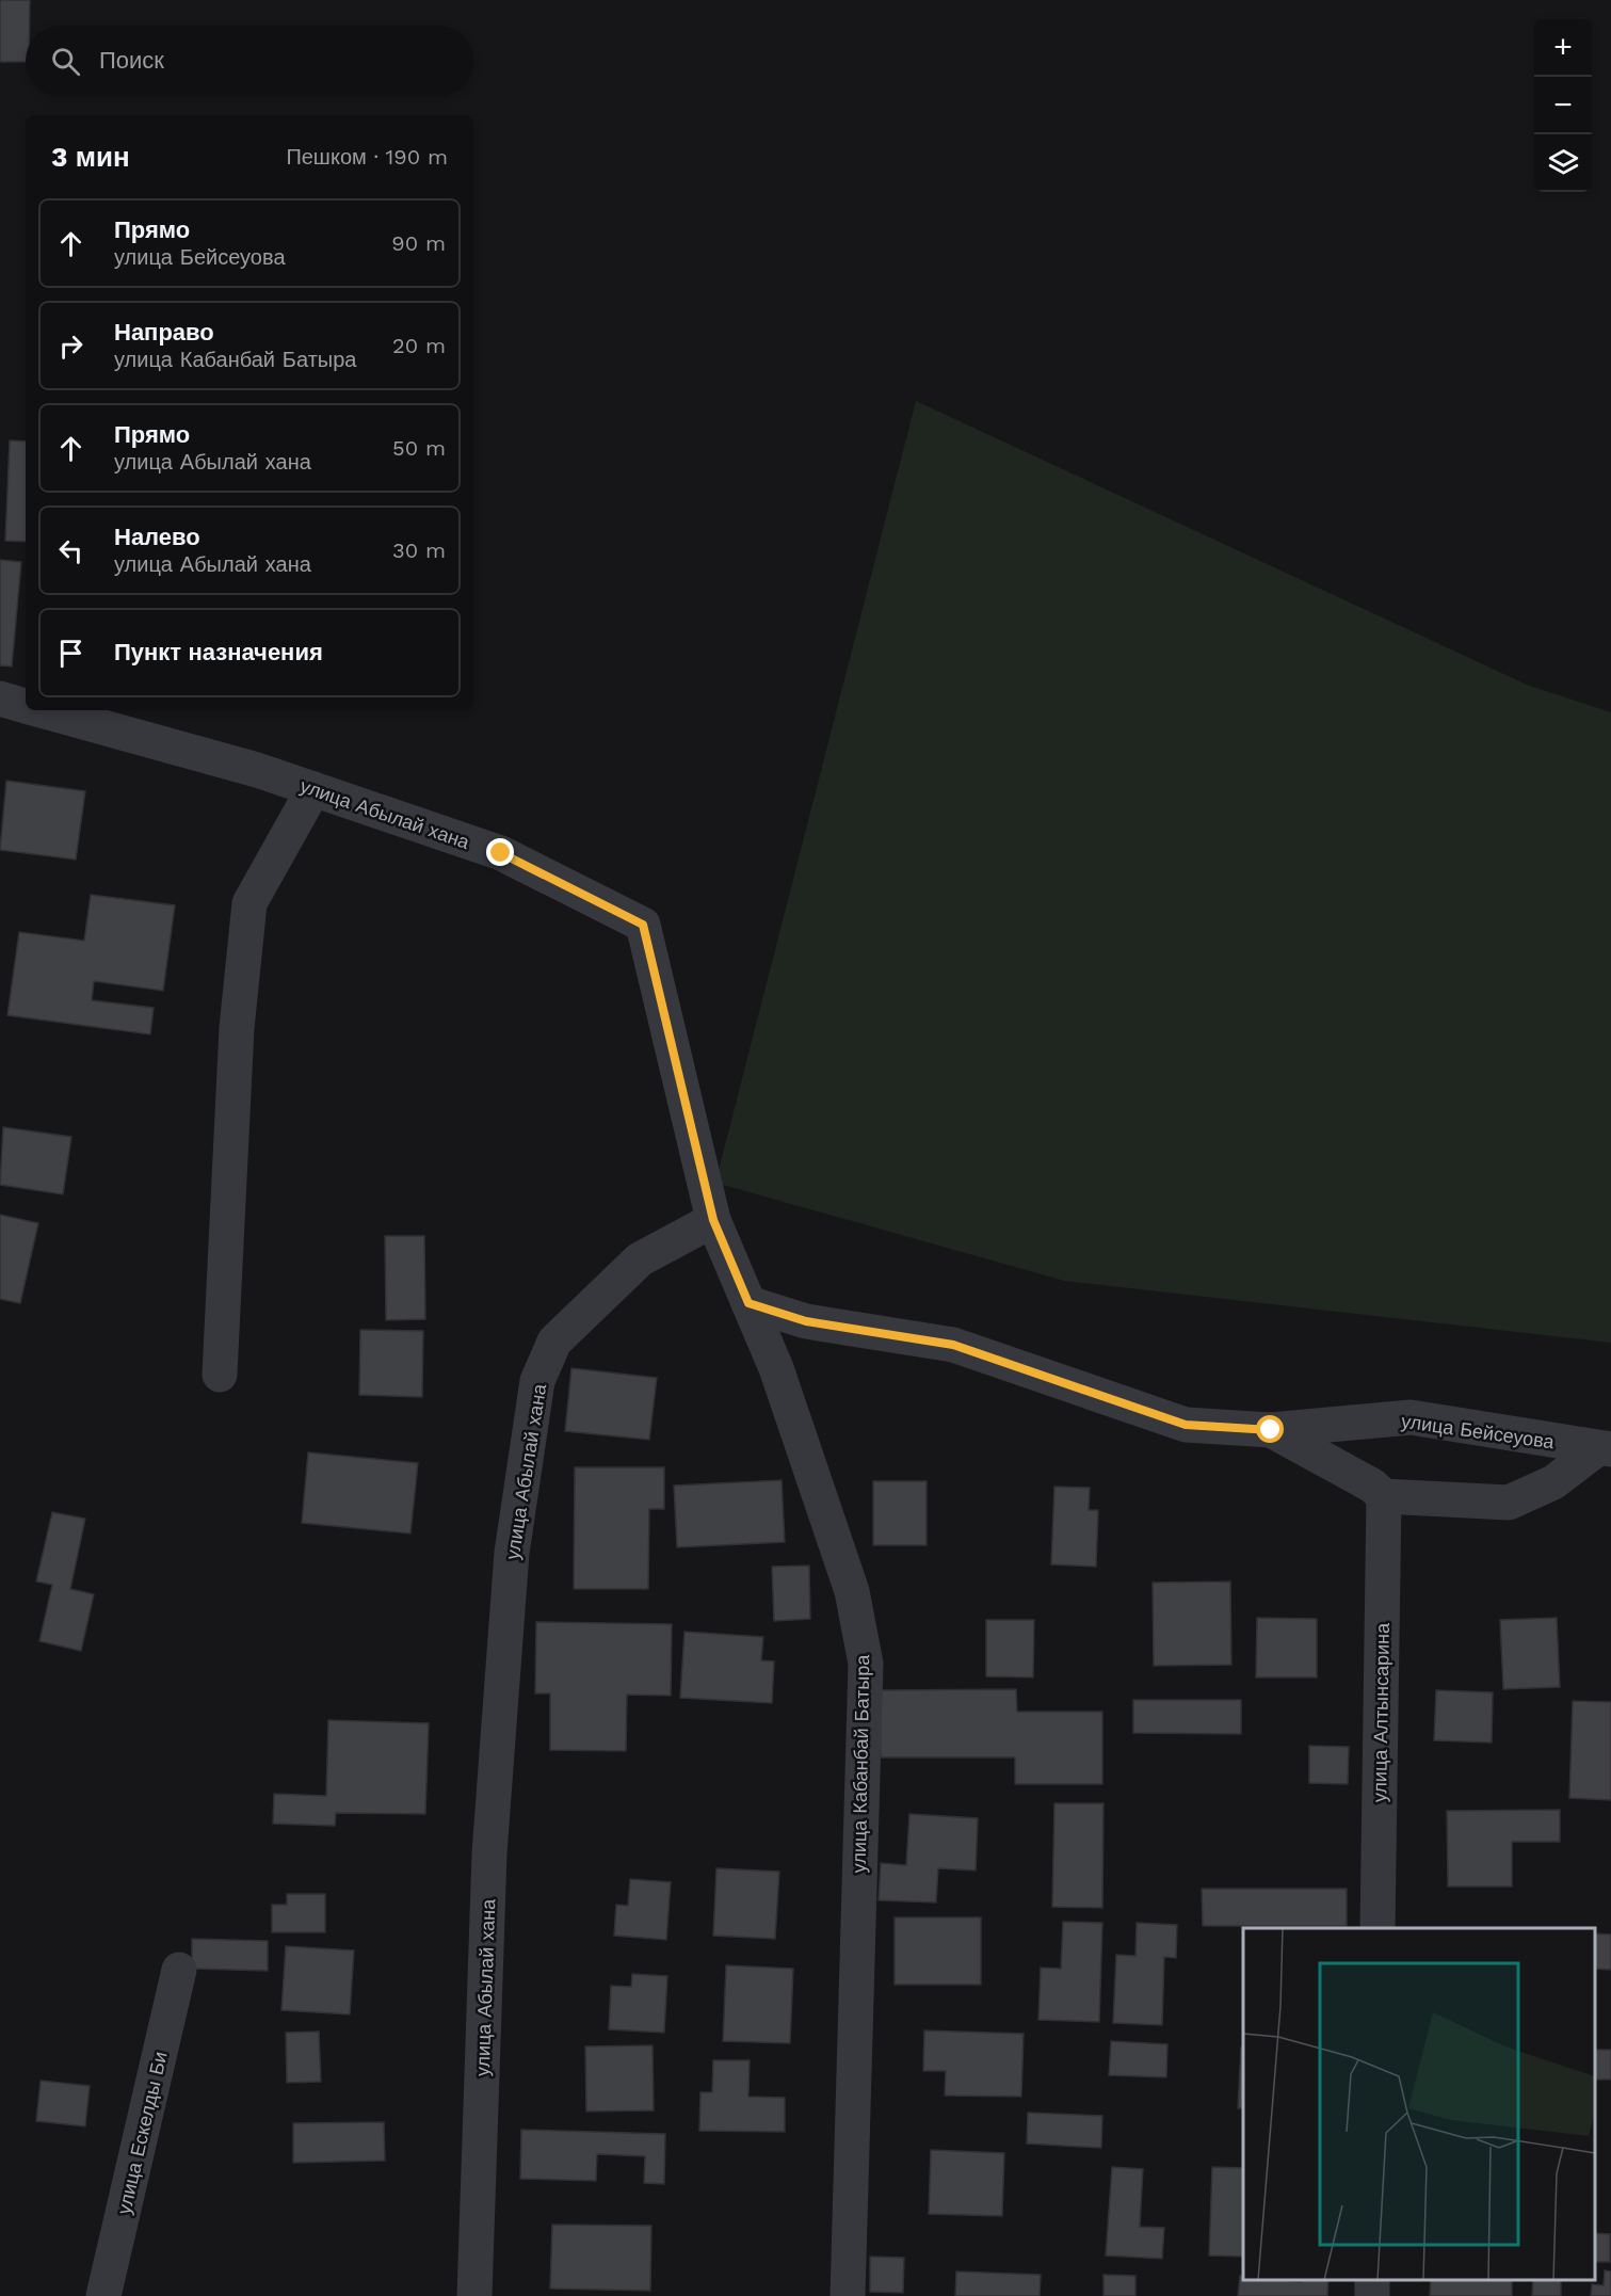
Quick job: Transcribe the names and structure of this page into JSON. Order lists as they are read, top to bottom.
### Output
{
  "streets": {
    "street": [
      "улица Абылай хана",
      "улица Бейсеуова",
      "улица Алтынсарина",
      "улица Кабанбай Батыра",
      "улица Ескелды Би"
    ]
  },
  "crossings": [
    ["улица Абылай хана", "улица Кабанбай Батыра"],
    ["улица Бейсеуова", "улица Кабанбай Батыра"]
  ],
  "page": {
    "map_buttons": ["+", "−"],
    "search": "Поиск",
    "heading": ["3 мин", "Пешком · 190 m"],
    "list": [
      ["Прямо", "улица Бейсеуова", "90 m"],
      ["Направо", "улица Кабанбай Батыра", "20 m"],
      ["Прямо", "улица Абылай хана", "50 m"],
      ["Налево", "улица Абылай хана", "30 m"],
      "Пункт назначения"
    ]
  }
}
